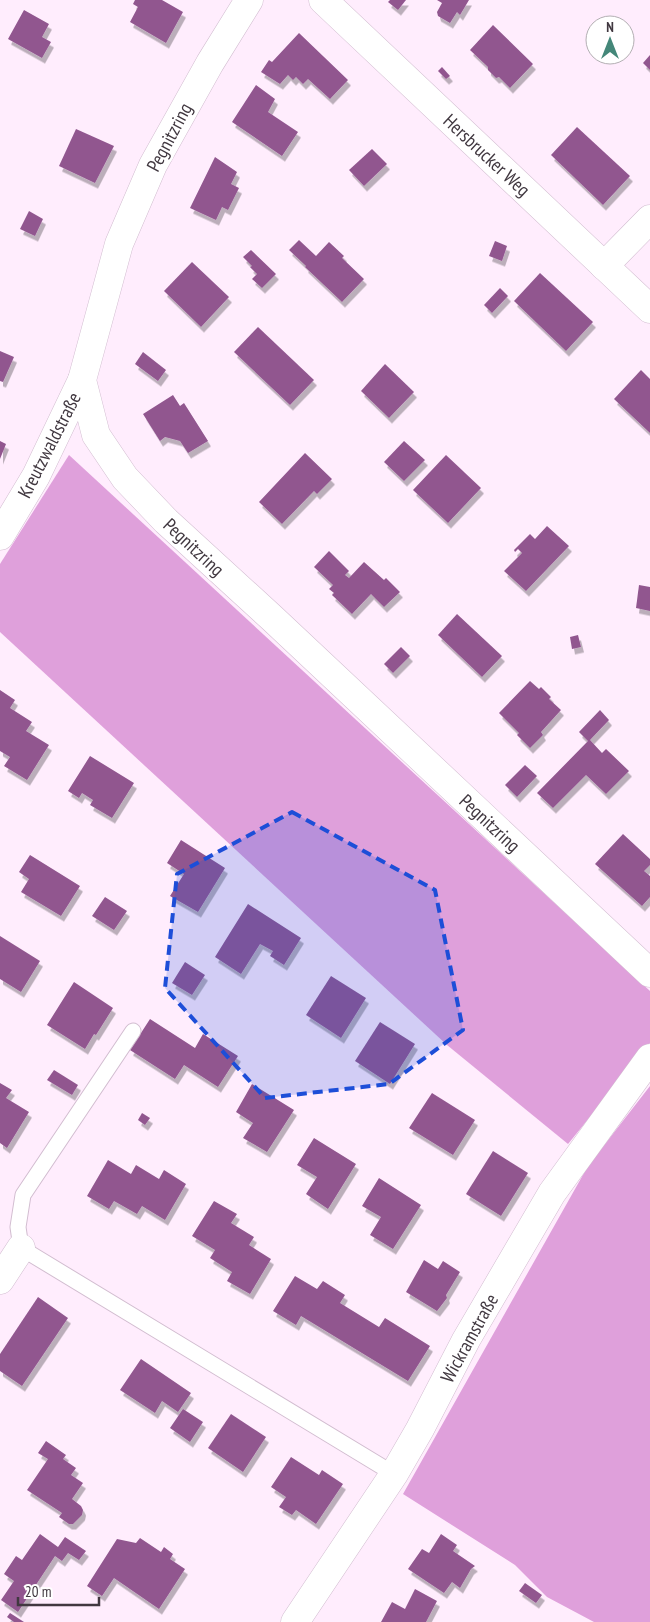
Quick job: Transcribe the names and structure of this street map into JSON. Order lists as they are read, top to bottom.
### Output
{
  "streets": {
    "street": [
      "Pegnitzring",
      "Hersbrucker Weg",
      "Kreutzwaldstraße",
      "Wickramstraße"
    ]
  },
  "crossings": [
    ["Pegnitzring", "Kreutzwaldstraße"]
  ],
  "scale_bar": "20 m",
  "north": "top"
}
